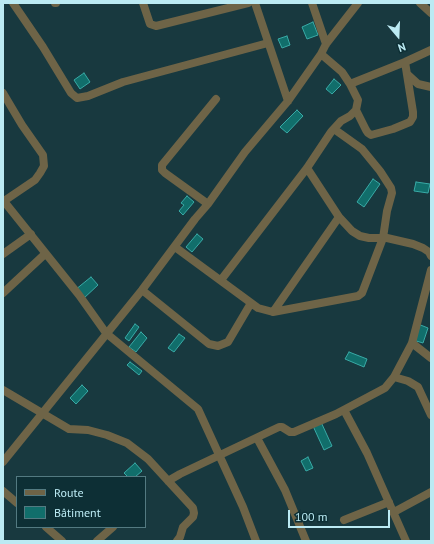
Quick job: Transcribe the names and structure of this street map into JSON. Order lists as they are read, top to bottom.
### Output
{
  "legend": ["Route", "Bâtiment"],
  "scale_bar": "100 m",
  "north": "bottom"
}
